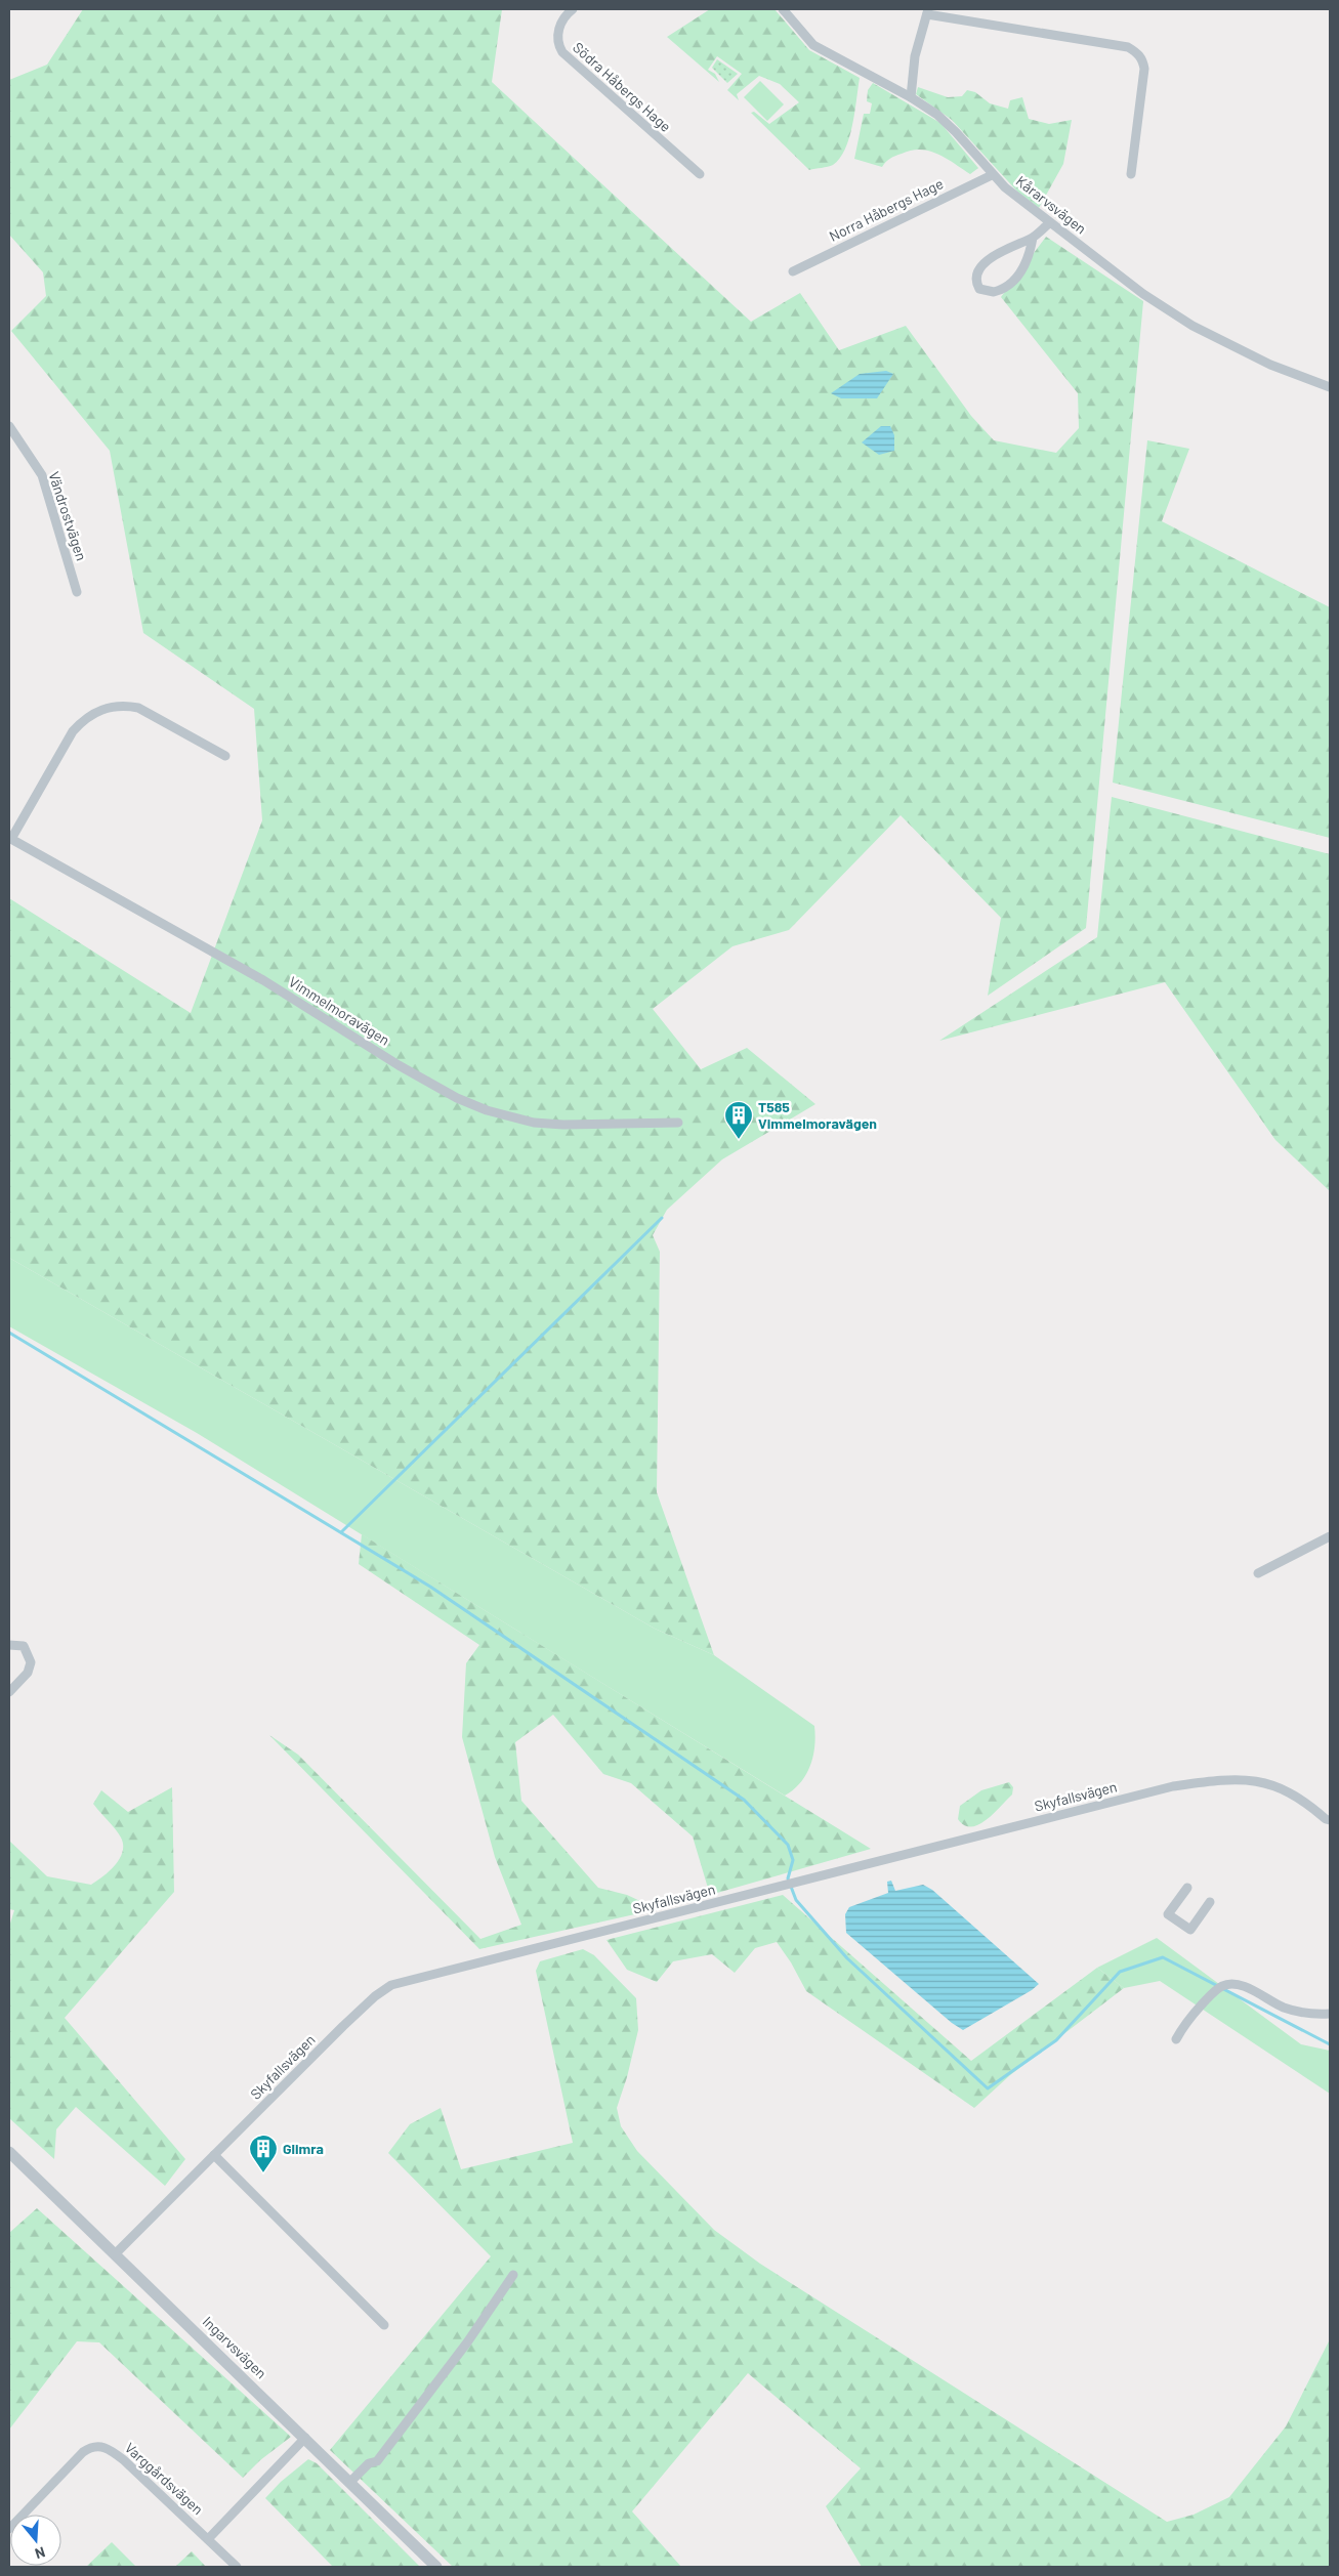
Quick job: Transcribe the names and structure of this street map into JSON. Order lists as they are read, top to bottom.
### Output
{
  "streets": {
    "street": [
      "Södra Håbergs Hage",
      "Kårarvsvägen",
      "Norra Håbergs Hage",
      "Vändrostvägen",
      "Vimmelmoravägen",
      "Skyfallsvägen",
      "Ingarvsvägen",
      "Varggårdsvägen"
    ]
  },
  "crossings": [
    ["Kårarvsvägen", "Norra Håbergs Hage"],
    ["Skyfallsvägen", "Ingarvsvägen"]
  ],
  "places": {
    "building": ["T585 Vimmelmoravägen", "Glimra"]
  },
  "north": "bottom"
}
